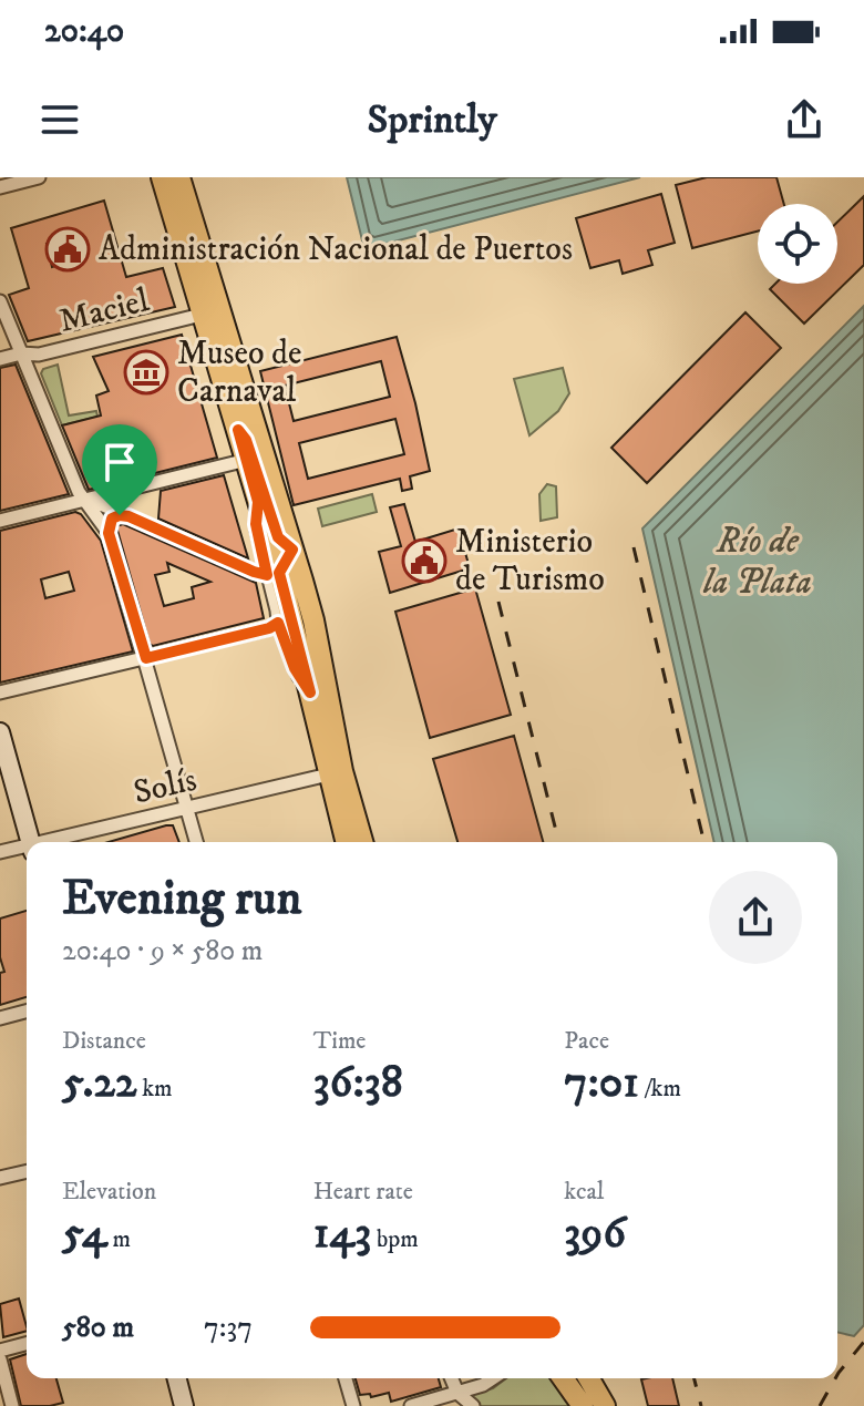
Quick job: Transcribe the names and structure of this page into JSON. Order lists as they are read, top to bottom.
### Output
{
  "streets": {
    "street": ["Maciel", "Solís"]
  },
  "water": ["Río de la Plata"],
  "places": {
    "public building": ["Administración Nacional de Puertos", "Ministerio de Turismo"],
    "museum": ["Museo de Carnaval"]
  },
  "page": {
    "status": "20:40",
    "header": "Sprintly",
    "heading": ["Evening run", "20:40 · 9 × 580 m"],
    "stats": [
      ["Distance", "5.22 km"],
      ["Time", "36:38"],
      ["Pace", "7:01 /km"],
      ["Elevation", "54 m"],
      ["Heart rate", "143 bpm"],
      ["kcal", "396"]
    ],
    "list": [
      {
        "name": "580 m",
        "note": "7:37"
      }
    ]
  }
}
